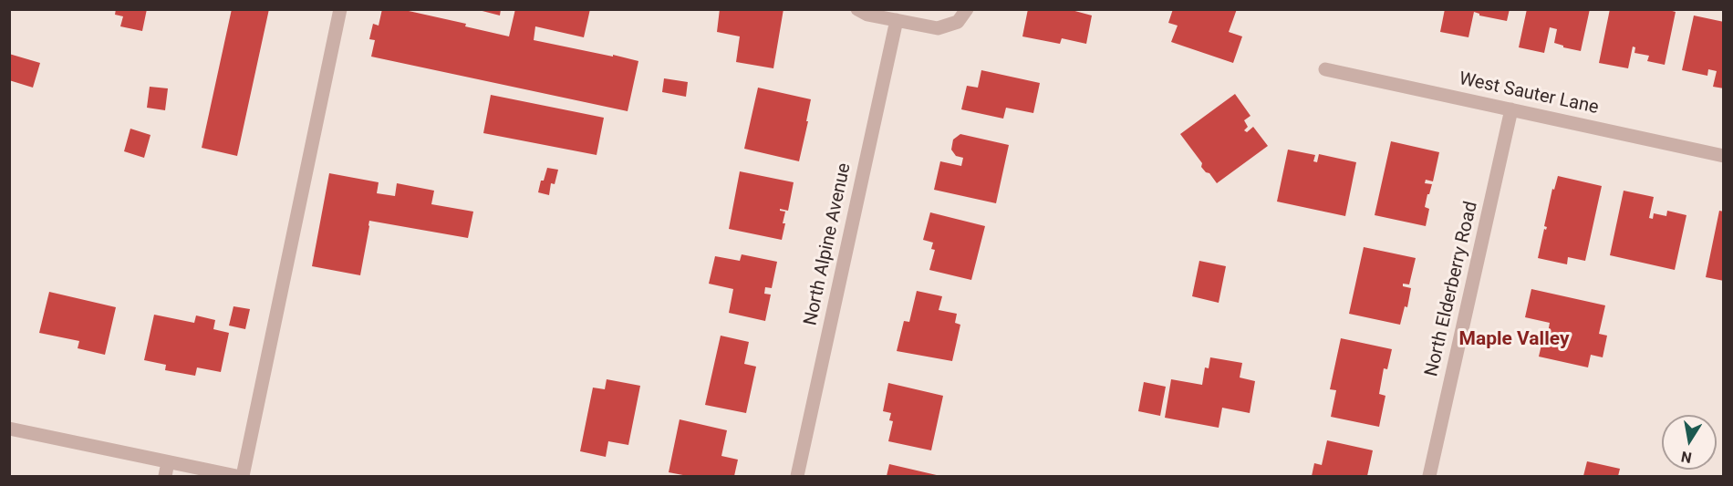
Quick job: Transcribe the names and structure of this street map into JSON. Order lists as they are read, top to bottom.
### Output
{
  "streets": {
    "street": ["West Sauter Lane", "North Alpine Avenue", "North Elderberry Road"]
  },
  "crossings": [
    ["West Sauter Lane", "North Elderberry Road"]
  ],
  "districts": ["Maple Valley"],
  "north": "bottom"
}
